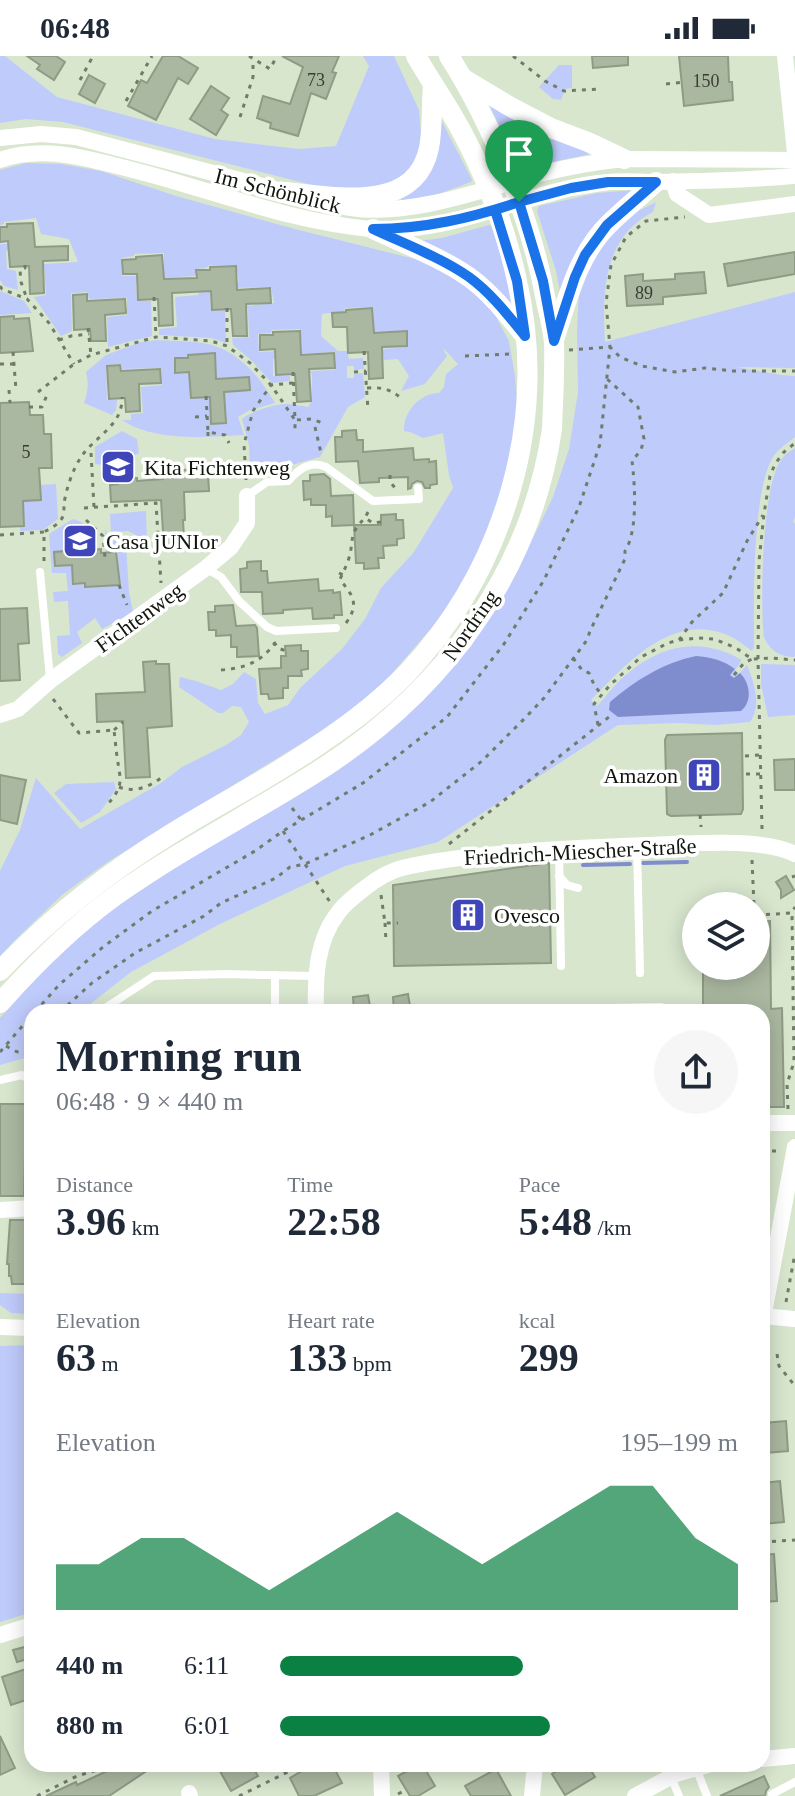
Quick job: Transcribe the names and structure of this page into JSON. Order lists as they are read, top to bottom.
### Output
{
  "streets": {
    "street": [
      "Im Schönblick",
      "Fichtenweg",
      "Nordring",
      "Friedrich-Miescher-Straße"
    ]
  },
  "crossings": [
    ["Im Schönblick", "Nordring"]
  ],
  "places": {
    "school or university": ["Kita Fichtenweg", "Casa jUNIor"],
    "building": ["Amazon", "Ovesco"]
  },
  "house_numbers": [
    "73",
    "150",
    "89",
    "5"
  ],
  "page": {
    "status": "06:48",
    "heading": ["Morning run", "06:48 · 9 × 440 m"],
    "stats": [
      ["Distance", "3.96 km"],
      ["Time", "22:58"],
      ["Pace", "5:48 /km"],
      ["Elevation", "63 m"],
      ["Heart rate", "133 bpm"],
      ["kcal", "299"]
    ],
    "chart": ["Elevation", "195–199 m"],
    "list": [
      {
        "name": "440 m",
        "note": "6:11"
      },
      {
        "name": "880 m",
        "note": "6:01"
      }
    ]
  }
}
